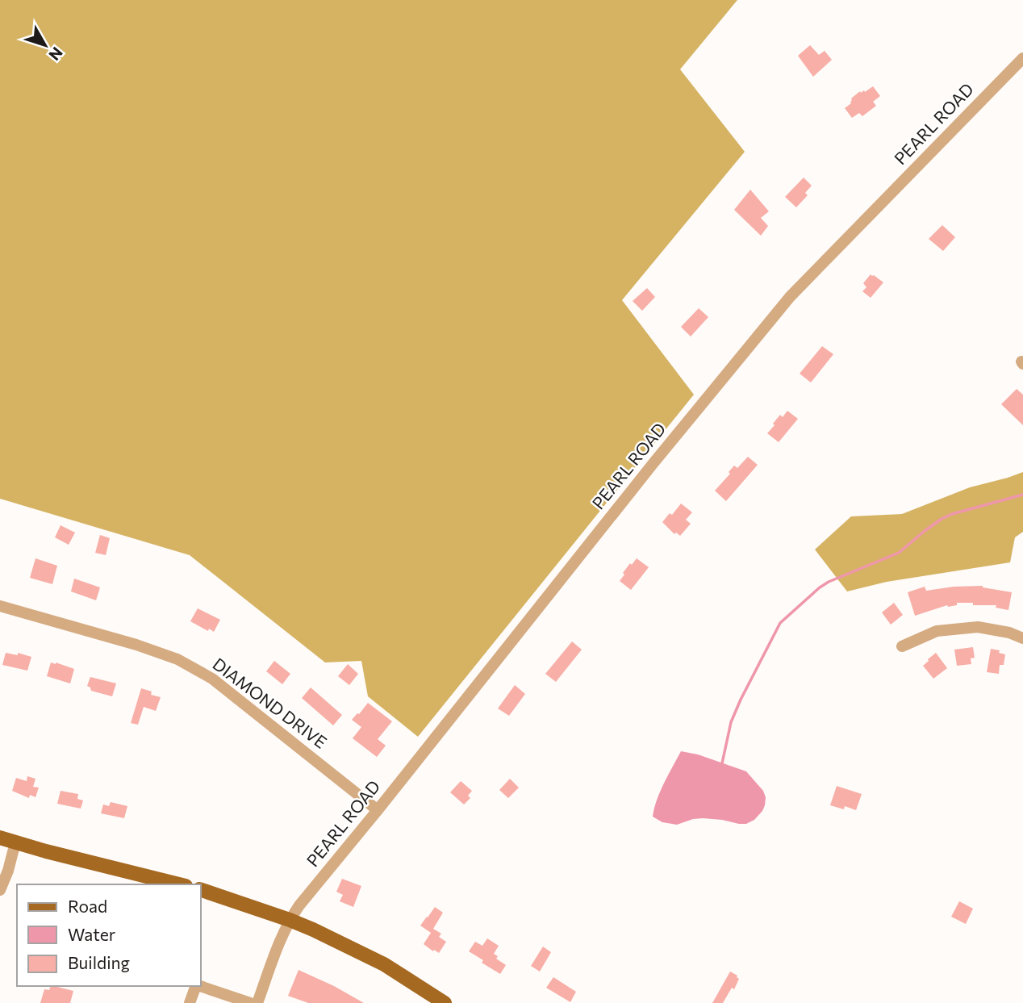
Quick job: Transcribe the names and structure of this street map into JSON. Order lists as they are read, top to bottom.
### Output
{
  "streets": {
    "street": ["PEARL ROAD", "DIAMOND DRIVE"]
  },
  "crossings": [
    ["PEARL ROAD", "DIAMOND DRIVE"]
  ],
  "legend": ["Road", "Water", "Building"],
  "north": "bottom right"
}
